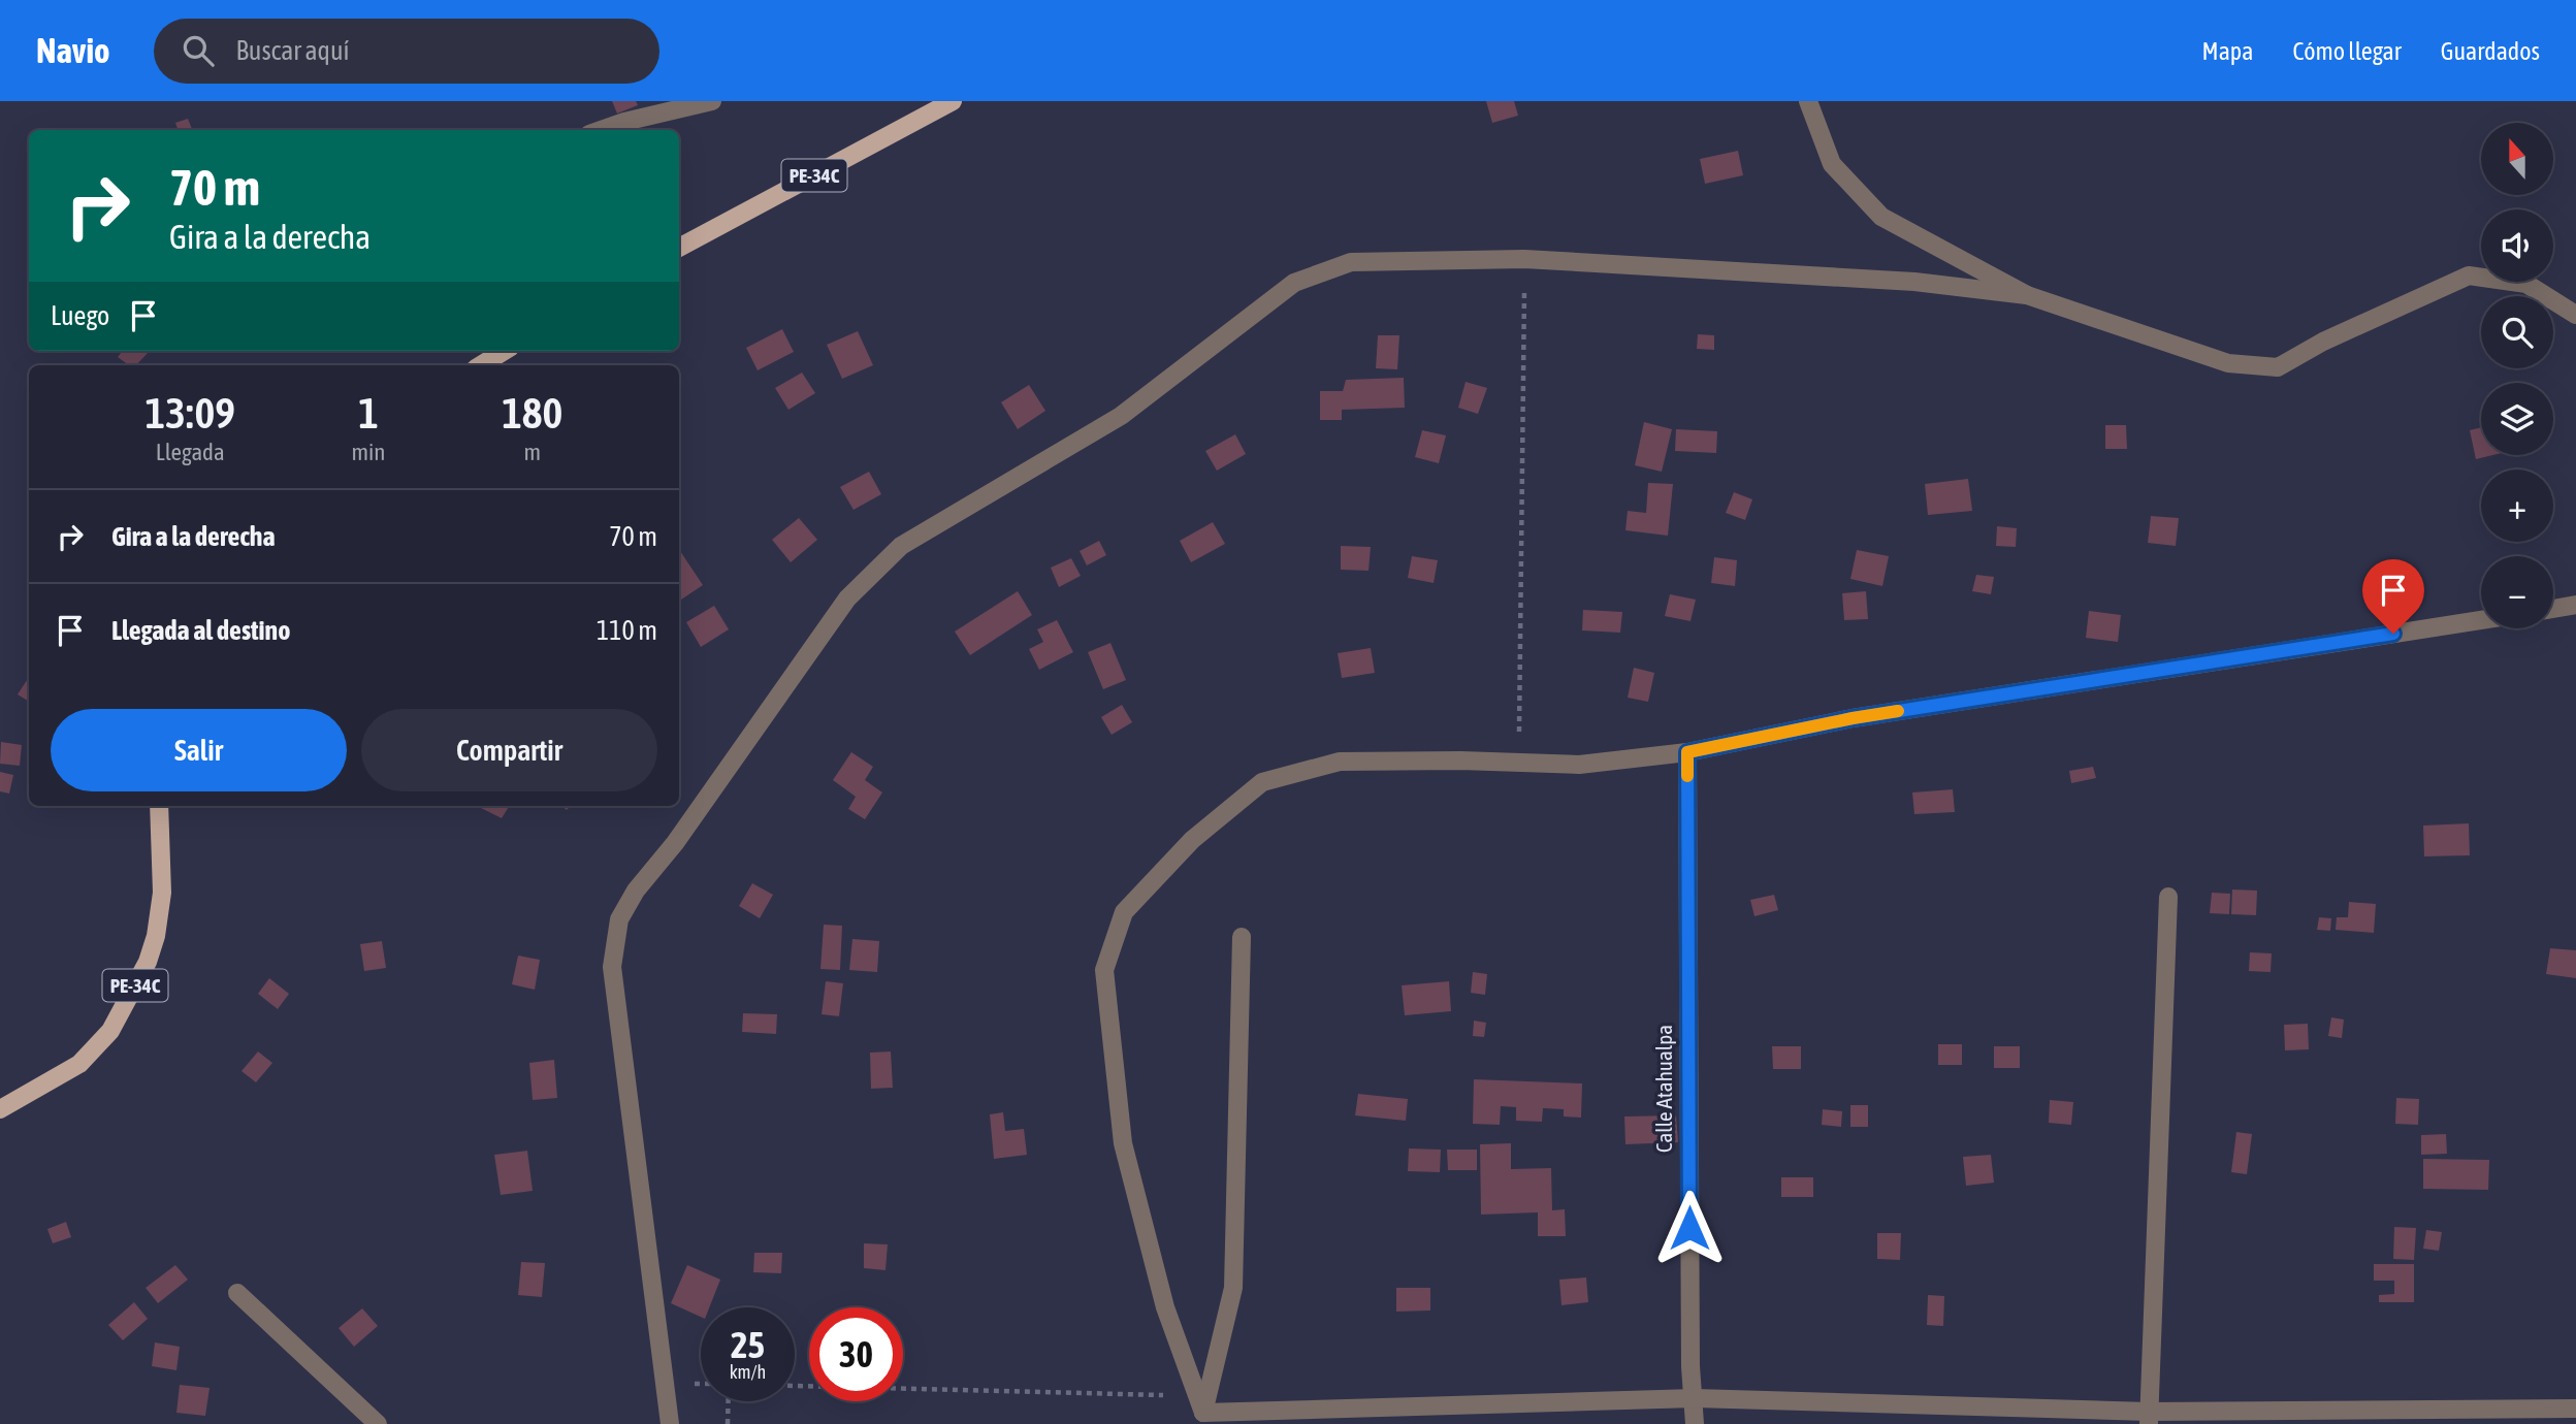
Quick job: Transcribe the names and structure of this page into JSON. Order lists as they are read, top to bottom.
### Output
{
  "streets": {
    "main road": ["PE-34C"],
    "street": ["Calle Atahualpa"]
  },
  "north": "top",
  "page": {
    "header": "Navio",
    "search": "Buscar aquí",
    "nav": ["Mapa", "Cómo llegar", "Guardados"],
    "map_buttons": ["+", "−"],
    "turn": ["70 m", "Gira a la derecha"],
    "then": "Luego",
    "eta": [
      "13:09",
      "Llegada",
      "1",
      "min",
      "180",
      "m"
    ],
    "list": [
      {
        "name": "Gira a la derecha",
        "value": "70 m"
      },
      {
        "name": "Llegada al destino",
        "value": "110 m"
      }
    ],
    "buttons": ["Salir", "Compartir"],
    "speed": "25 km/h",
    "limit": "30"
  }
}
